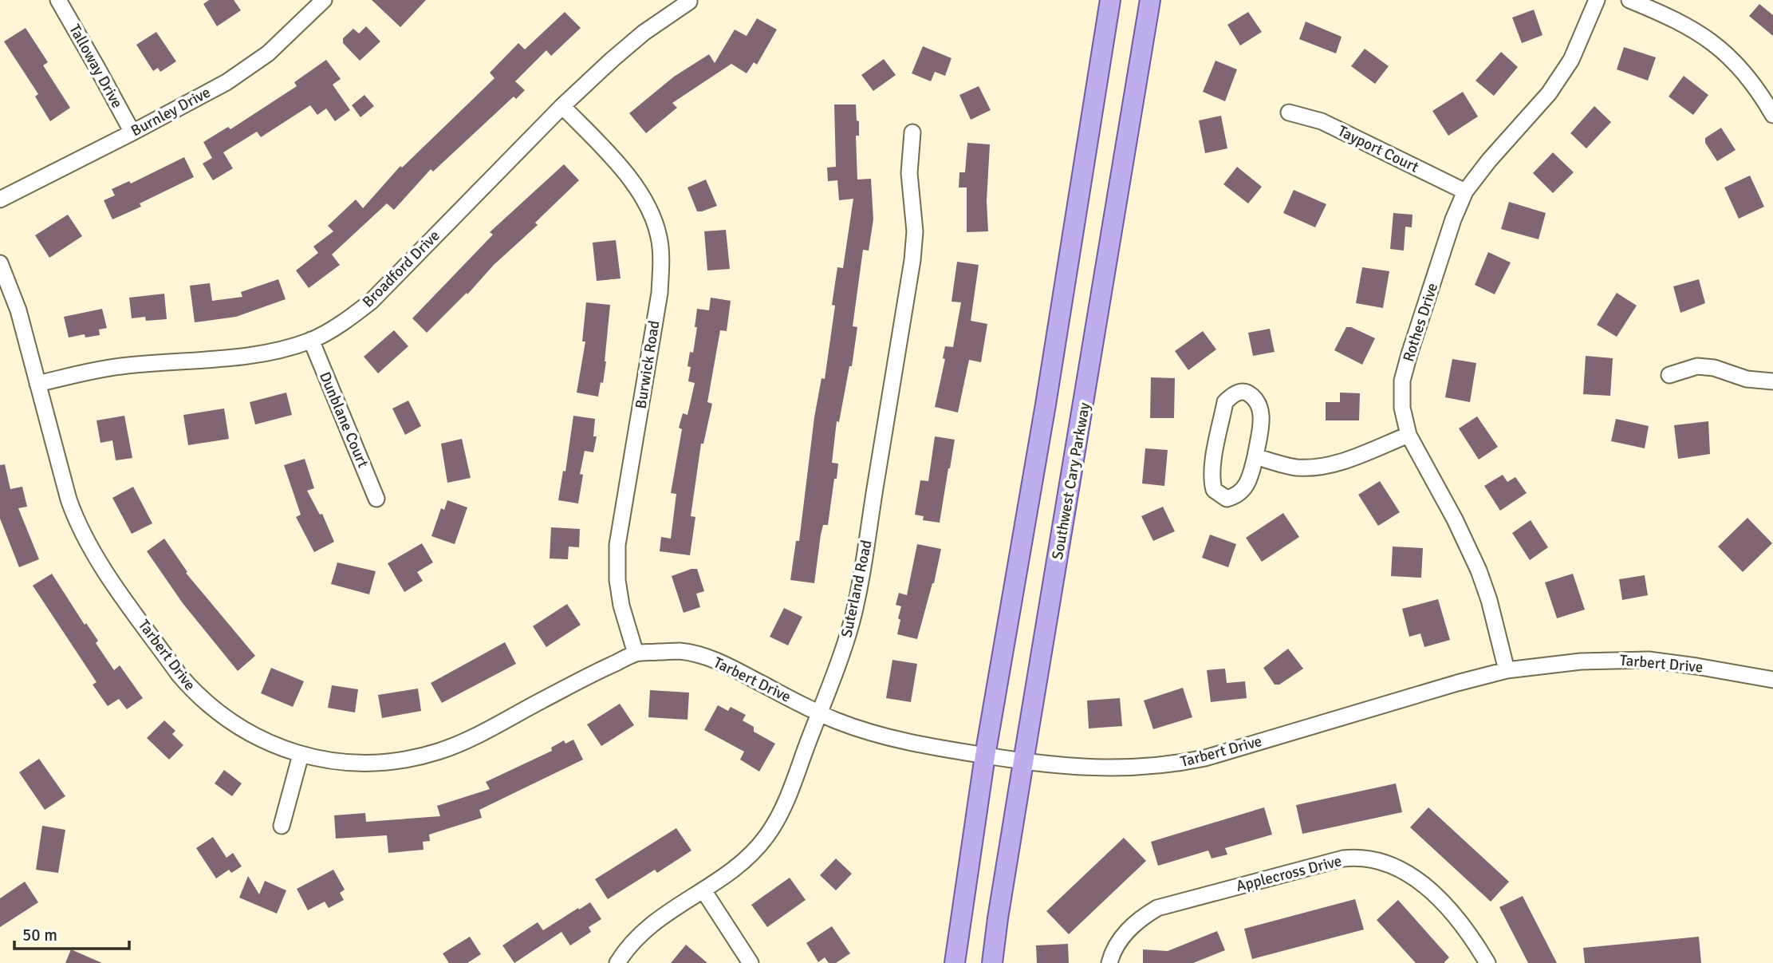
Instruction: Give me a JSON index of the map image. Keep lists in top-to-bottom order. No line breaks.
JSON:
{"streets":{"main road":["Southwest Cary Parkway"],"street":["Talloway Drive","Burnley Drive","Tayport Court","Broadford Drive","Rothes Drive","Burwick Road","Dunblane Court","Suterland Road","Tarbert Drive","Applecross Drive"]},"crossings":[["Talloway Drive","Burnley Drive"],["Tayport Court","Rothes Drive"],["Broadford Drive","Burwick Road"],["Broadford Drive","Dunblane Court"],["Broadford Drive","Tarbert Drive"],["Rothes Drive","Tarbert Drive"],["Burwick Road","Tarbert Drive"],["Southwest Cary Parkway","Tarbert Drive"],["Suterland Road","Tarbert Drive"]],"scale_bar":"50 m"}
